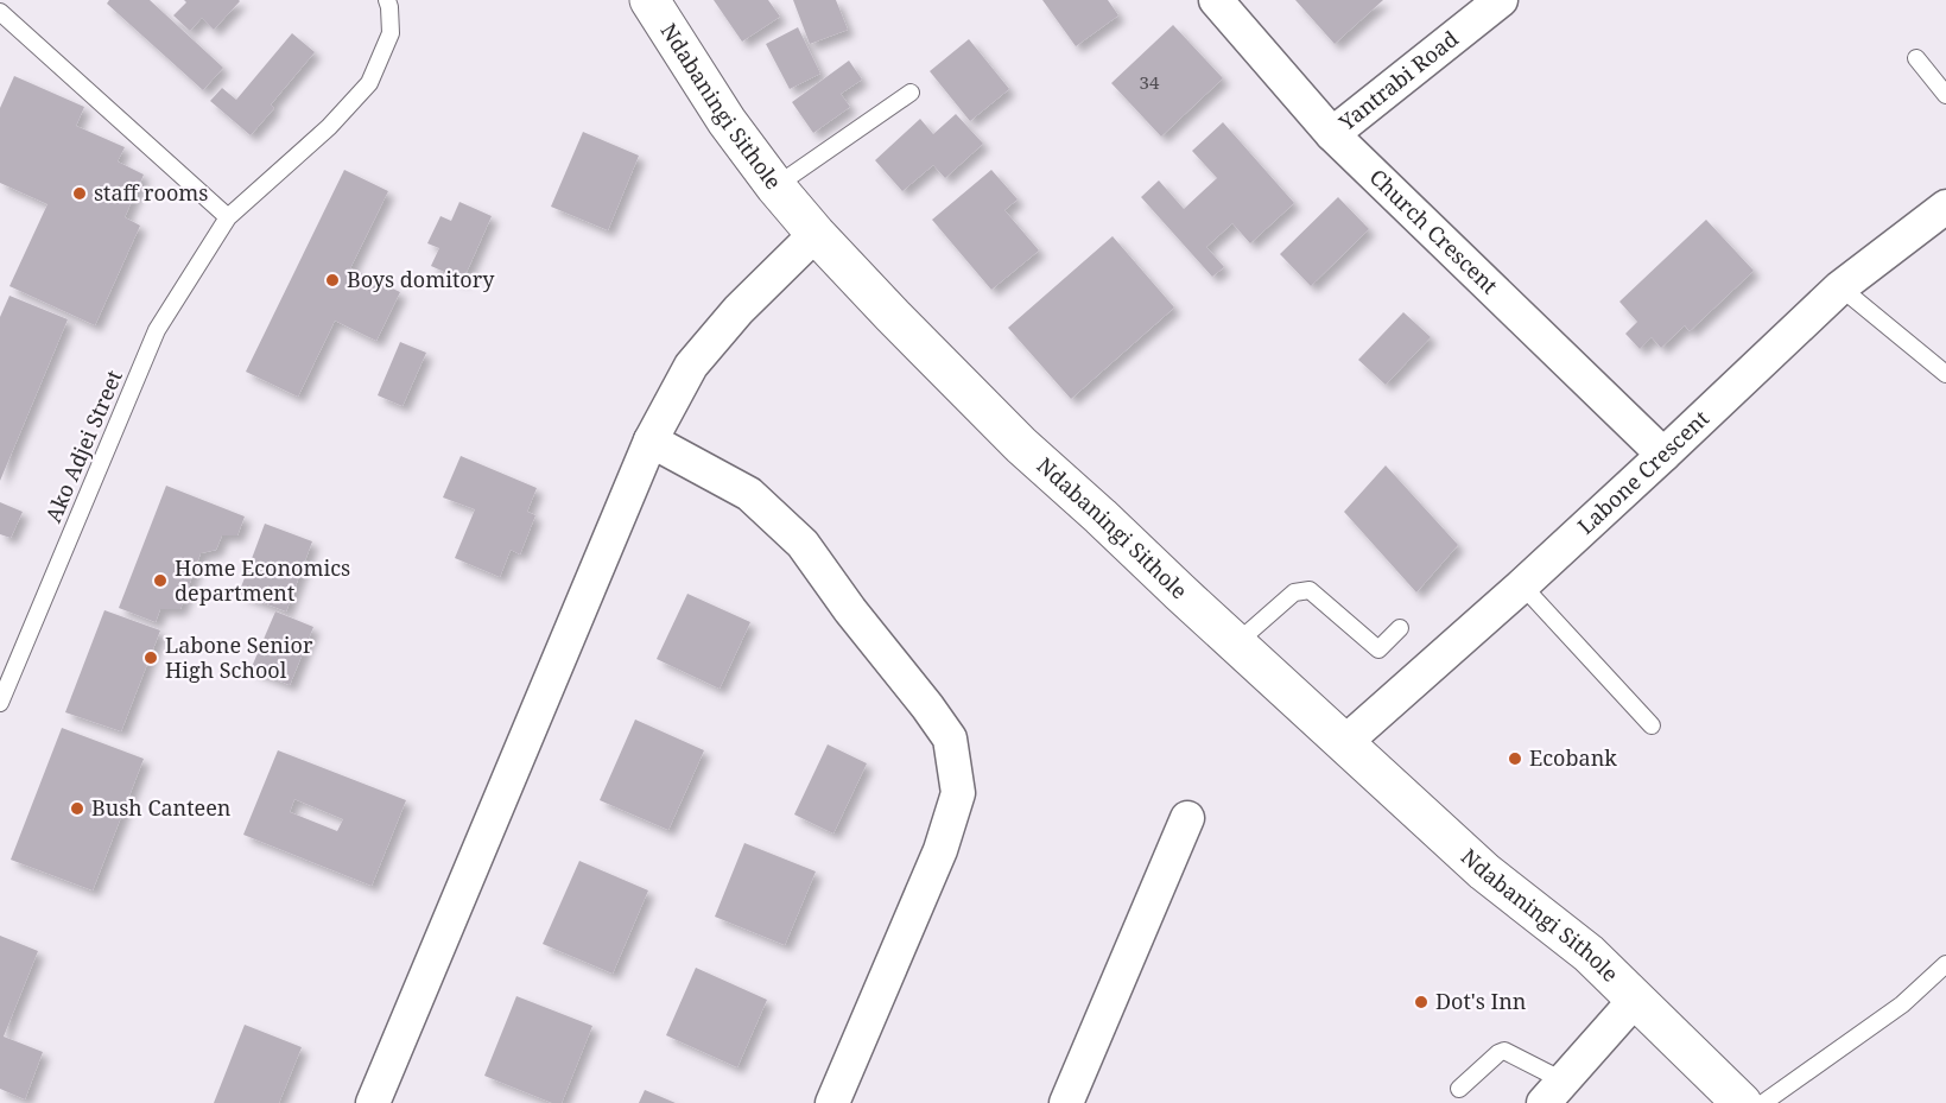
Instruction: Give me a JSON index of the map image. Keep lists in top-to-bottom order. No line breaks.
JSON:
{"streets":{"street":["Yantrabi Road","Ndabaningi Sithole","Church Crescent","Labone Crescent"],"lane":["Ako Adjei Street"]},"crossings":[["Yantrabi Road","Church Crescent"],["Ndabaningi Sithole","Labone Crescent"],["Church Crescent","Labone Crescent"]],"places":["staff rooms","Boys domitory","Home Economics department","Labone Senior High School","Ecobank","Bush Canteen","Dot's Inn"],"house_numbers":["34"]}
